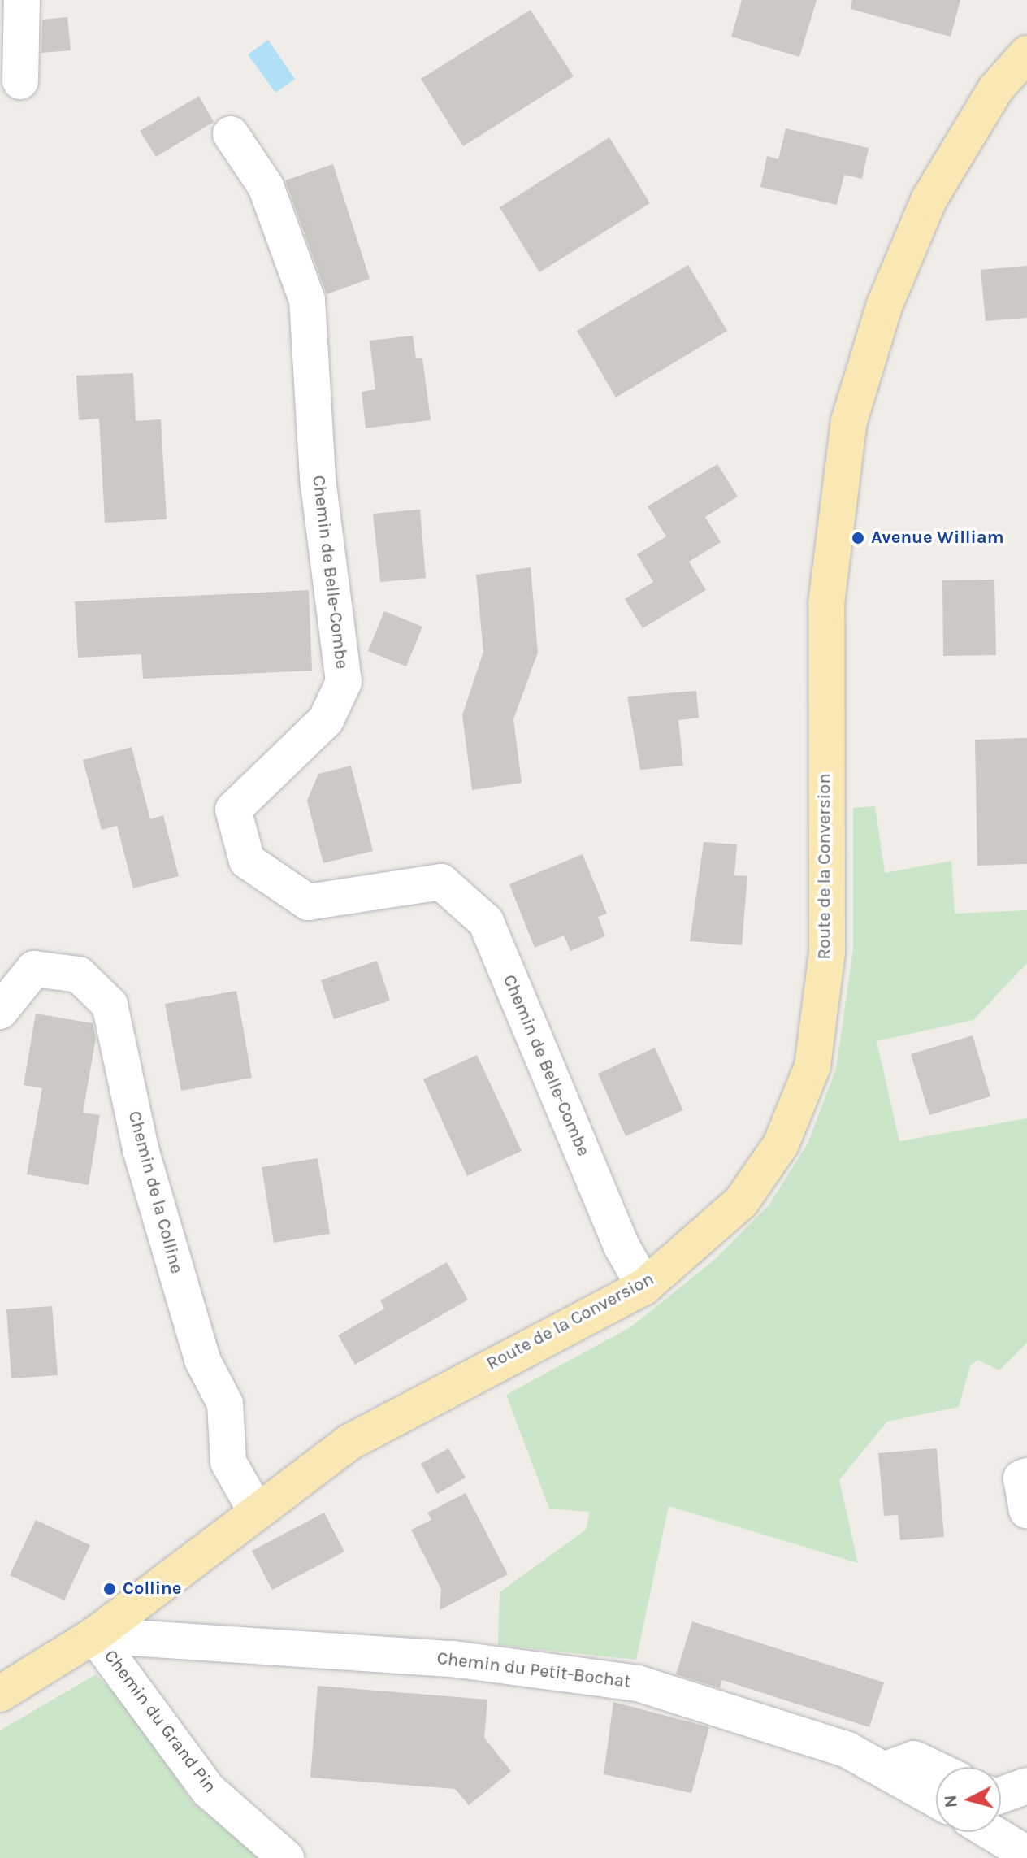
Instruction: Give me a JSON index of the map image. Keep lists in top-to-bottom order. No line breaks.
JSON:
{"streets":{"main road":["Route de la Conversion"],"street":["Chemin de Belle-Combe","Chemin de la Colline","Chemin du Petit-Bochat","Chemin du Grand Pin"]},"crossings":[["Chemin de Belle-Combe","Route de la Conversion"],["Route de la Conversion","Chemin de la Colline"],["Route de la Conversion","Chemin du Petit-Bochat"],["Route de la Conversion","Chemin du Grand Pin"],["Chemin du Petit-Bochat","Chemin du Grand Pin"]],"places":["Avenue William","Colline"],"north":"left"}
